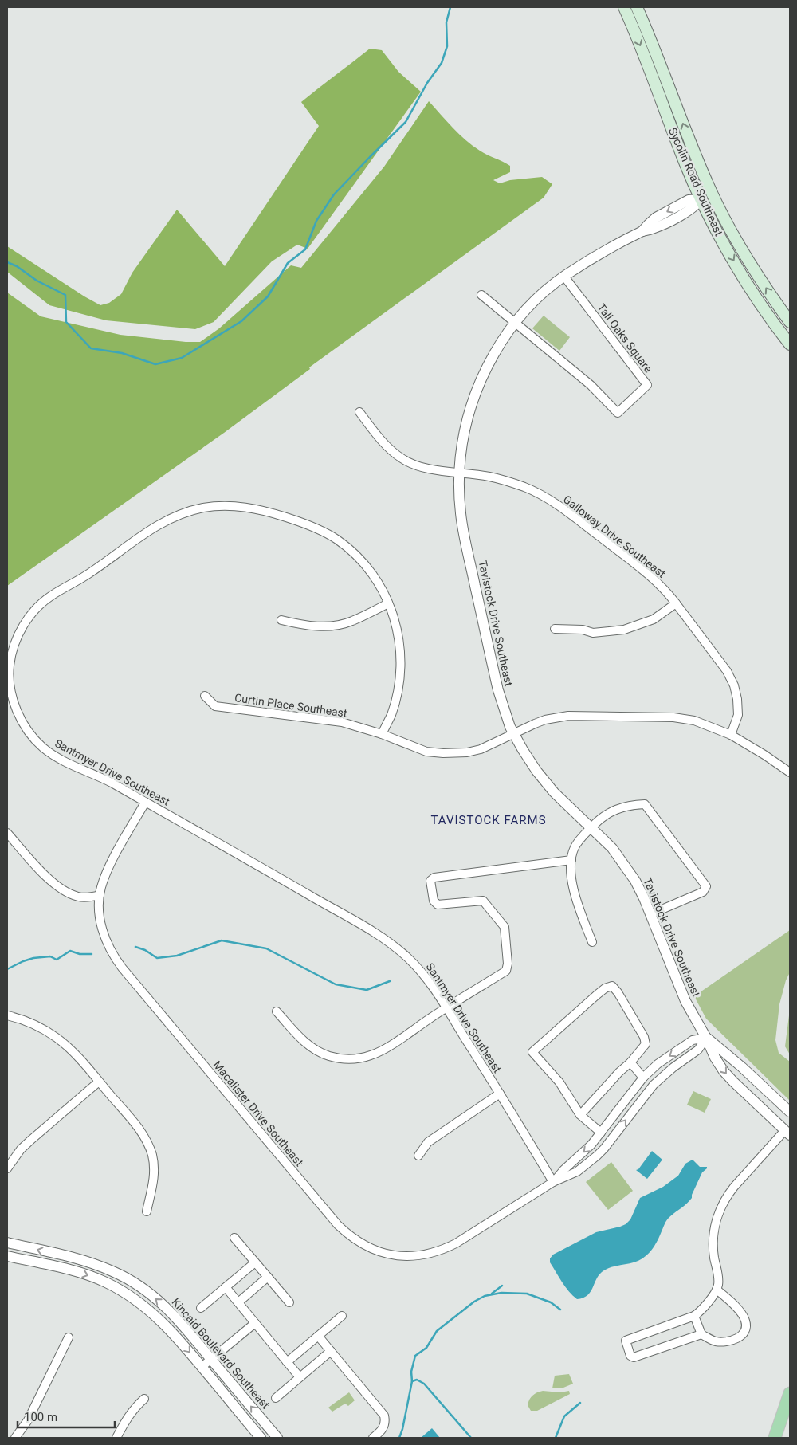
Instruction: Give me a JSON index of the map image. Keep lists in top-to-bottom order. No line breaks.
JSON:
{"streets":{"main road":["Sycolin Road Southeast"],"street":["Tall Oaks Square","Galloway Drive Southeast","Tavistock Drive Southeast","Curtin Place Southeast","Santmyer Drive Southeast","Macalister Drive Southeast","Kincaid Boulevard Southeast"]},"crossings":[["Sycolin Road Southeast","Tavistock Drive Southeast"],["Tall Oaks Square","Tavistock Drive Southeast"],["Galloway Drive Southeast","Tavistock Drive Southeast"],["Galloway Drive Southeast","Curtin Place Southeast"],["Tavistock Drive Southeast","Curtin Place Southeast"],["Tavistock Drive Southeast","Macalister Drive Southeast"],["Curtin Place Southeast","Santmyer Drive Southeast"],["Santmyer Drive Southeast","Macalister Drive Southeast"]],"districts":["TAVISTOCK FARMS"],"scale_bar":"100 m"}
